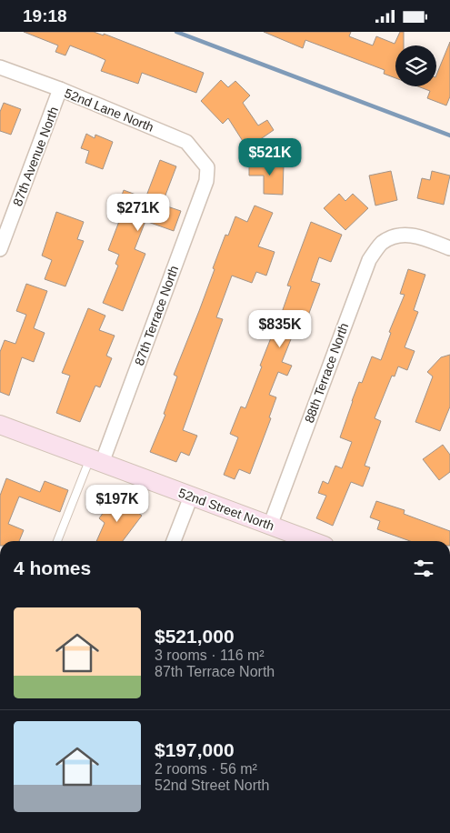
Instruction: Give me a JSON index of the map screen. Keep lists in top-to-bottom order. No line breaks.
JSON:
{"streets":{"street":["52nd Lane North","87th Avenue North","87th Terrace North","88th Terrace North","52nd Street North"]},"crossings":[["52nd Lane North","87th Avenue North"],["52nd Lane North","87th Terrace North"],["87th Terrace North","52nd Street North"],["88th Terrace North","52nd Street North"]],"page":{"status":"19:18","price":["$521K","$271K","$835K","$197K"],"heading":"4 homes","list":[{"name":"$521,000","note":"3 rooms · 116 m² · 87th Terrace North"},{"name":"$197,000","note":"2 rooms · 56 m² · 52nd Street North"}]}}
